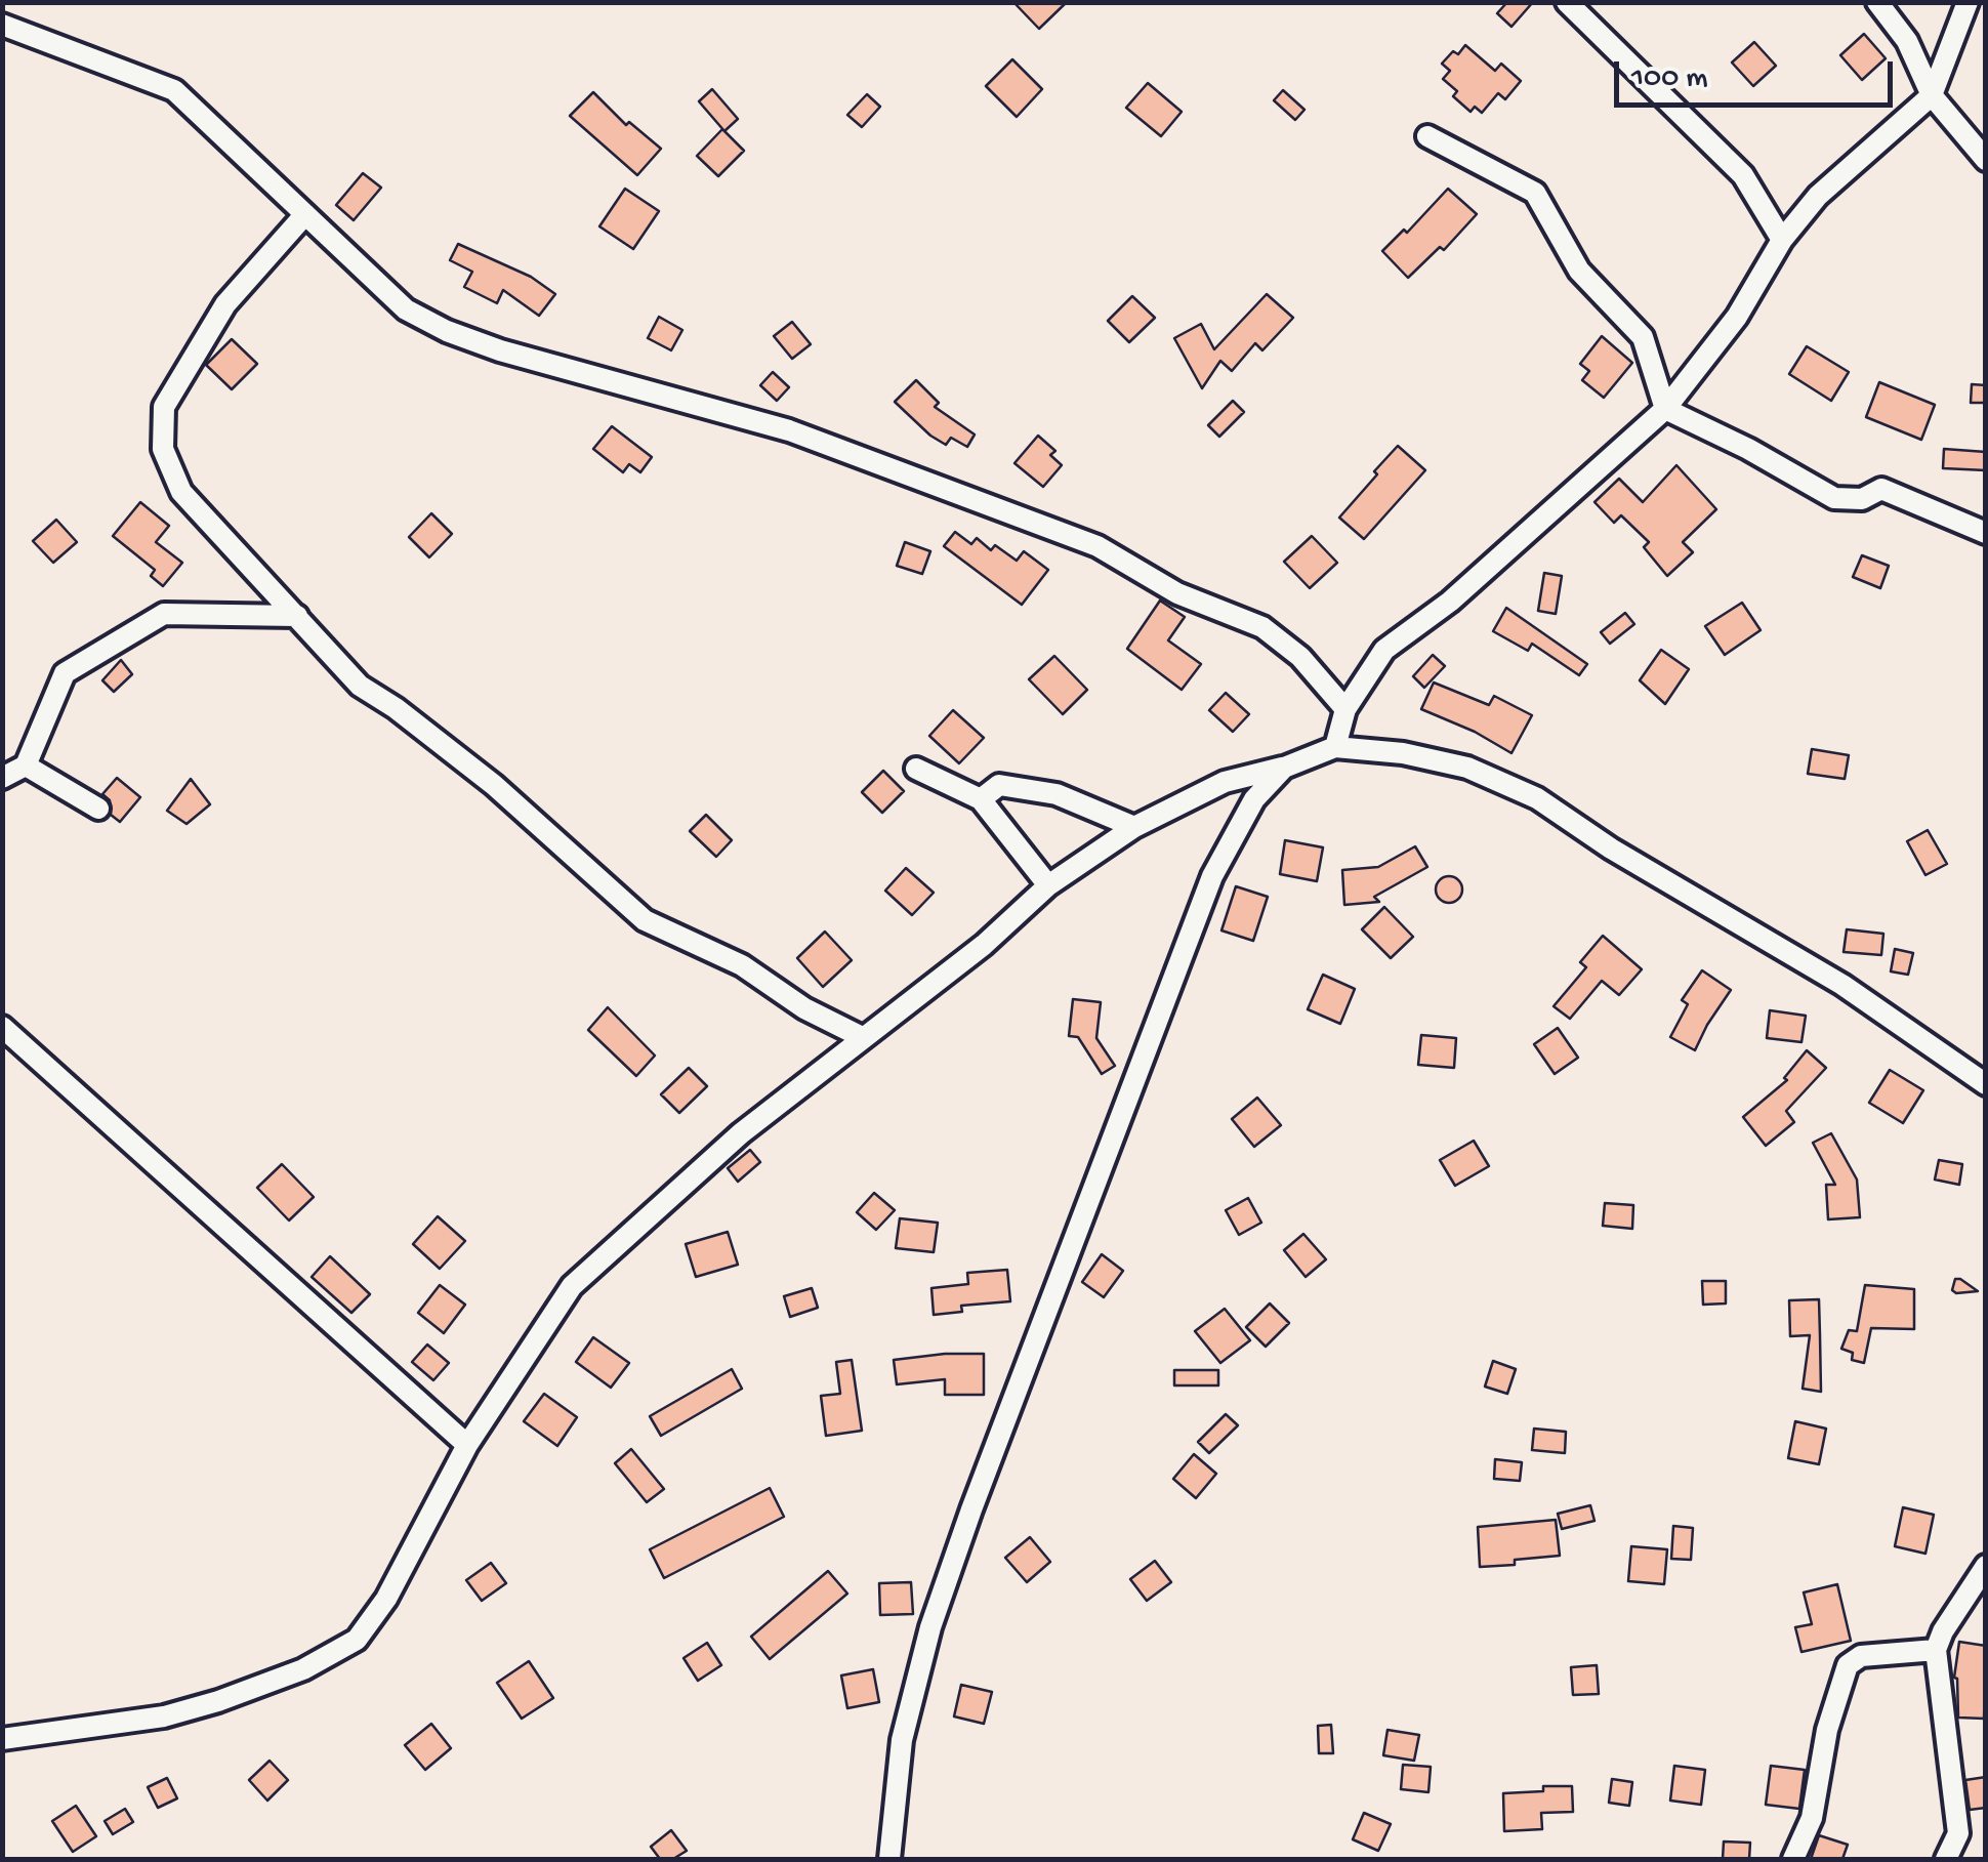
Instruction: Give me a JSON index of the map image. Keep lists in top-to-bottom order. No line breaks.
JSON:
{"scale_bar":"100 m"}
